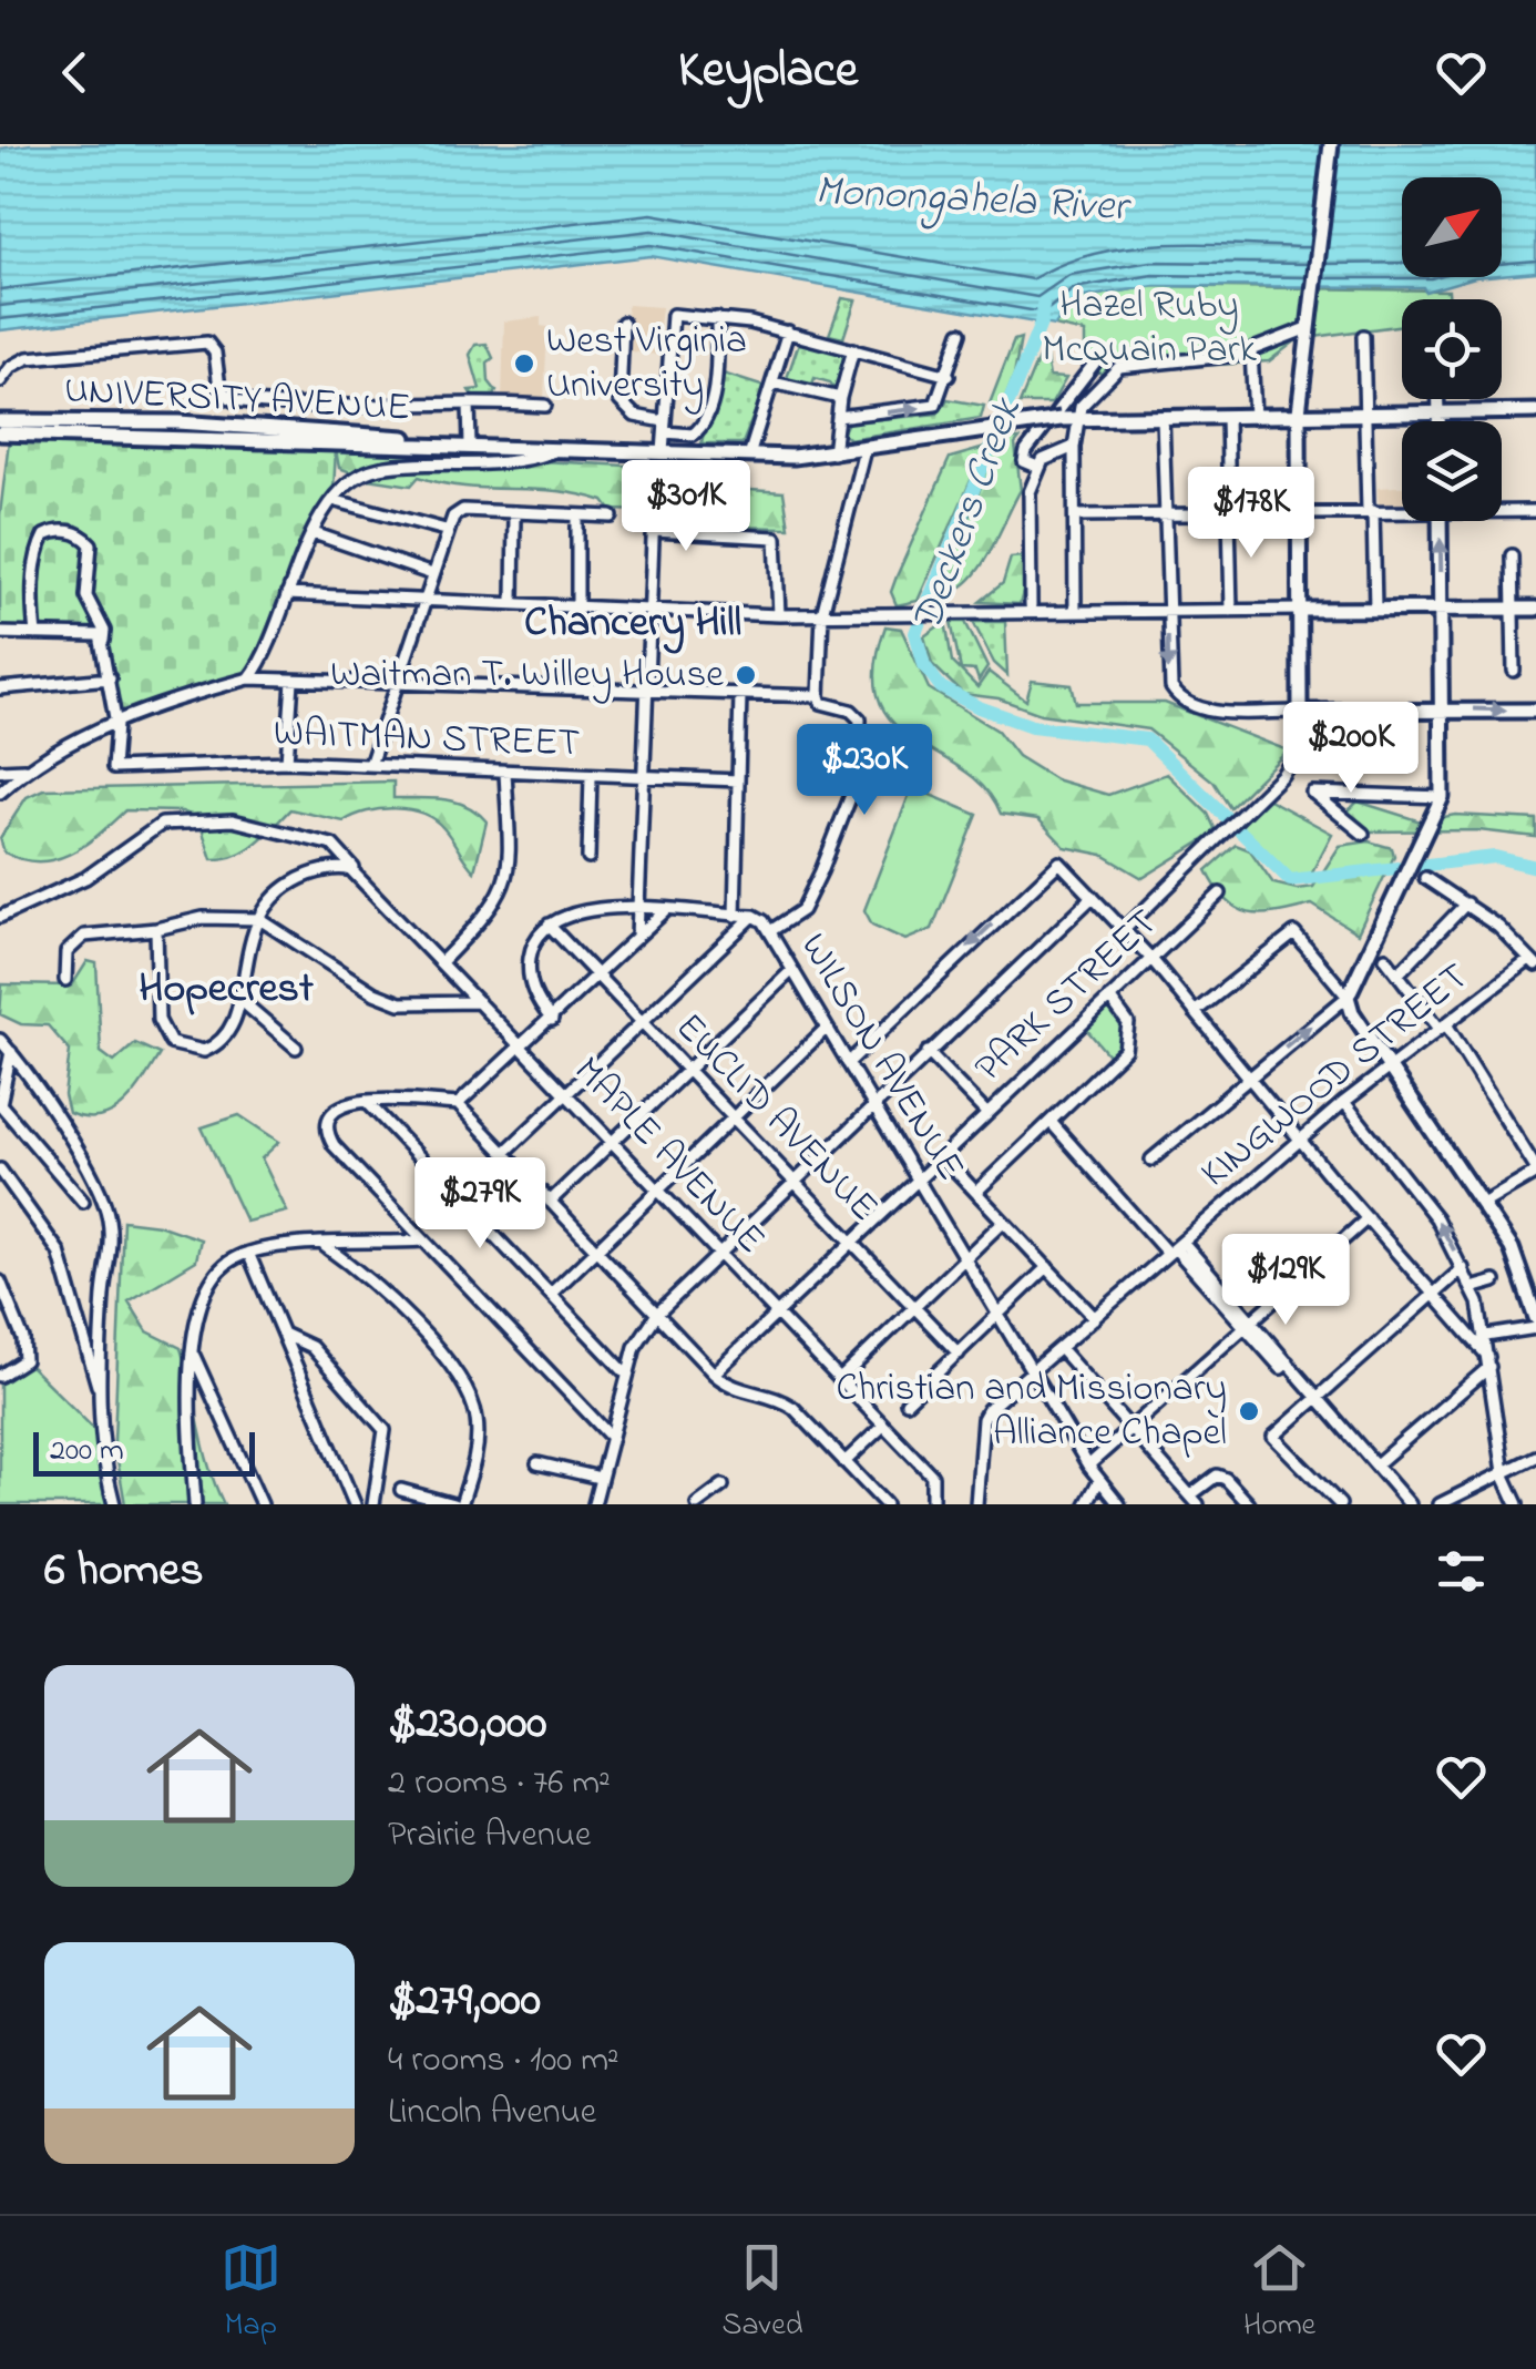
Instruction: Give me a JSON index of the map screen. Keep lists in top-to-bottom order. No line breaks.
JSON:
{"streets":{"main road":["UNIVERSITY AVENUE"],"street":["WAITMAN STREET","PARK STREET","WILSON AVENUE","KINGWOOD STREET","EUCLID AVENUE","MAPLE AVENUE"]},"crossings":[["PARK STREET","WILSON AVENUE"],["PARK STREET","EUCLID AVENUE"],["PARK STREET","MAPLE AVENUE"],["WILSON AVENUE","KINGWOOD STREET"],["WILSON AVENUE","EUCLID AVENUE"]],"districts":["Chancery Hill","Hopecrest"],"water":["Monongahela River","Deckers Creek"],"parks":["Hazel Ruby McQuain Park"],"places":["West Virginia University","Waitman T. Willey House","Christian and Missionary Alliance Chapel"],"scale_bar":"200 m","north":"top right","page":{"header":"Keyplace","price":["$301K","$178K","$200K","$230K","$279K","$129K"],"scale":"200 m","heading":"6 homes","list":[{"name":"$230,000","note":"2 rooms · 76 m² · Prairie Avenue"},{"name":"$279,000","note":"4 rooms · 100 m² · Lincoln Avenue"}],"tabs":["Map","Saved","Home"]}}
